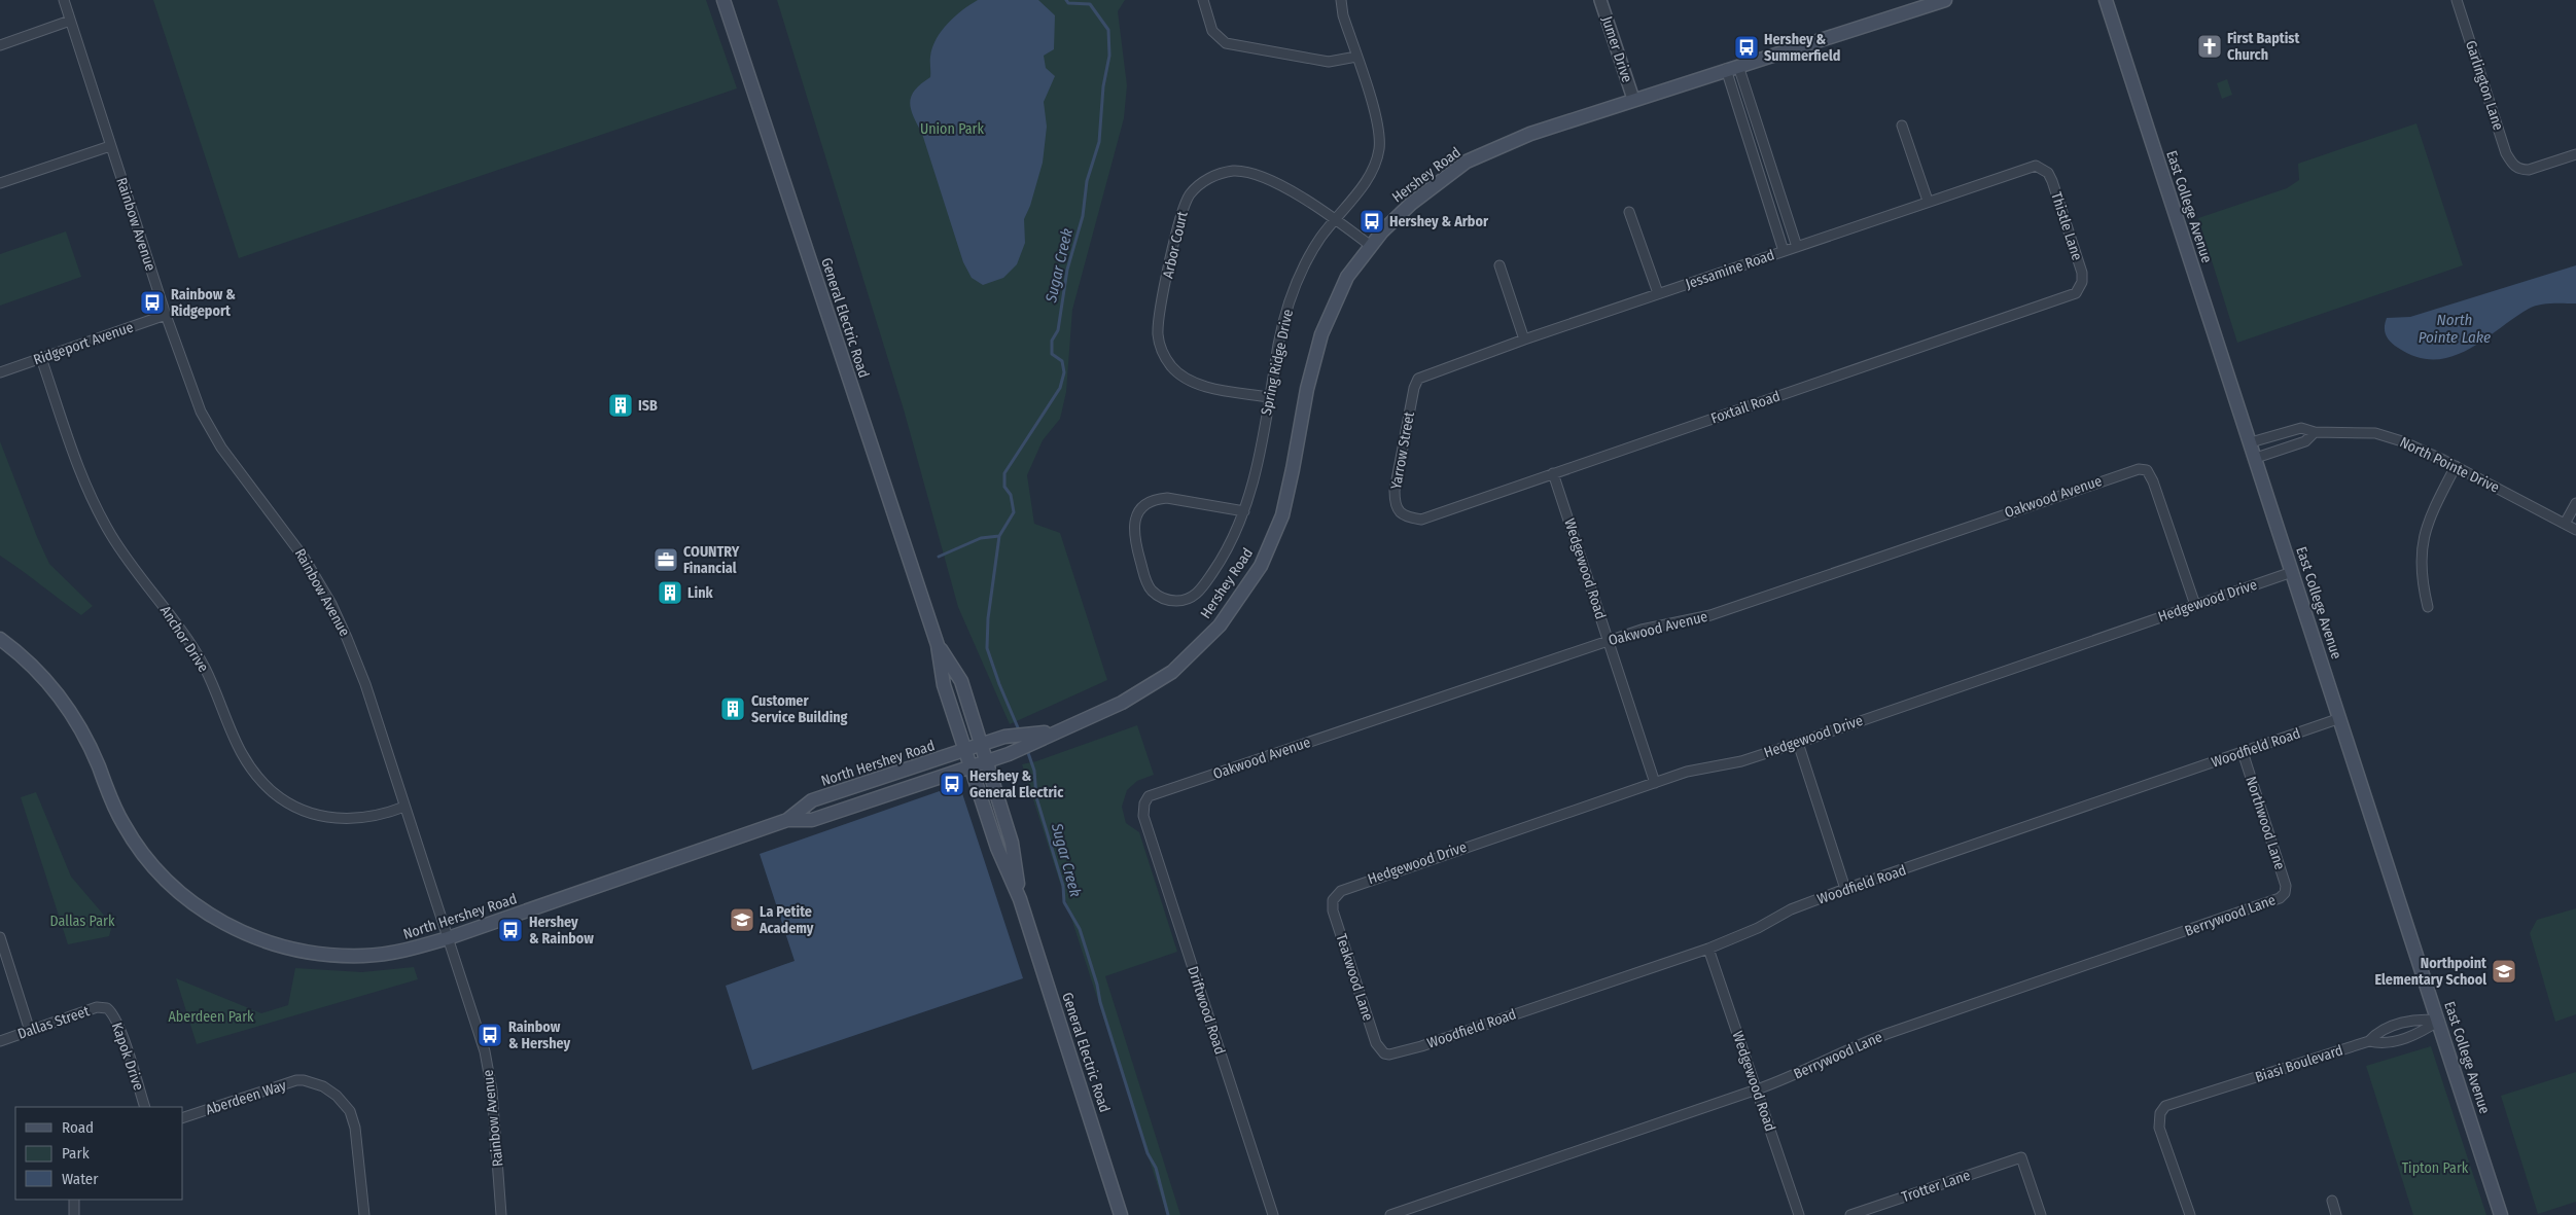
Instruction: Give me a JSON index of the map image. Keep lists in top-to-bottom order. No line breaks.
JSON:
{"streets":{"main road":["Hershey Road","East College Avenue","General Electric Road","North Hershey Road"],"street":["Jumer Drive","Garlington Lane","Rainbow Avenue","Thistle Lane","Arbor Court","Jessamine Road","Ridgeport Avenue","Spring Ridge Drive","Foxtail Road","Yarrow Street","North Pointe Drive","Oakwood Avenue","Wedgewood Road","Hedgewood Drive","Anchor Drive","Woodfield Road","Northwood Lane","Berrywood Lane","Teakwood Lane","Driftwood Road","Dallas Street","Kapok Drive","Biasi Boulevard","Aberdeen Way","Trotter Lane"]},"crossings":[["Jumer Drive","Hershey Road"],["Hershey Road","Arbor Court"],["Hershey Road","General Electric Road"],["Hershey Road","North Hershey Road"],["East College Avenue","North Pointe Drive"],["East College Avenue","Hedgewood Drive"],["East College Avenue","Woodfield Road"],["East College Avenue","Biasi Boulevard"],["Rainbow Avenue","Ridgeport Avenue"],["Rainbow Avenue","Anchor Drive"],["Rainbow Avenue","North Hershey Road"],["Thistle Lane","Jessamine Road"],["Thistle Lane","Foxtail Road"],["Arbor Court","Spring Ridge Drive"],["Jessamine Road","Yarrow Street"],["General Electric Road","North Hershey Road"],["Ridgeport Avenue","Anchor Drive"],["Foxtail Road","Yarrow Street"],["Foxtail Road","Wedgewood Road"],["Oakwood Avenue","Wedgewood Road"],["Oakwood Avenue","Hedgewood Drive"],["Oakwood Avenue","Driftwood Road"],["Wedgewood Road","Hedgewood Drive"],["Wedgewood Road","Woodfield Road"],["Wedgewood Road","Berrywood Lane"],["Hedgewood Drive","Teakwood Lane"],["Woodfield Road","Northwood Lane"],["Woodfield Road","Teakwood Lane"],["Northwood Lane","Berrywood Lane"],["Dallas Street","Kapok Drive"]],"water":["Sugar Creek","North Pointe Lake"],"parks":["Union Park","Dallas Park","Aberdeen Park","Tipton Park"],"places":{"church":["First Baptist Church"],"bus stop":["Hershey & Summerfield","Hershey & Arbor","Rainbow & Ridgeport","Hershey & General Electric","Hershey & Rainbow","Rainbow & Hershey"],"building":["ISB","Link","Customer Service Building"],"office":["COUNTRY Financial"],"school or university":["La Petite Academy","Northpoint Elementary School"]},"legend":["Road","Park","Water"]}
